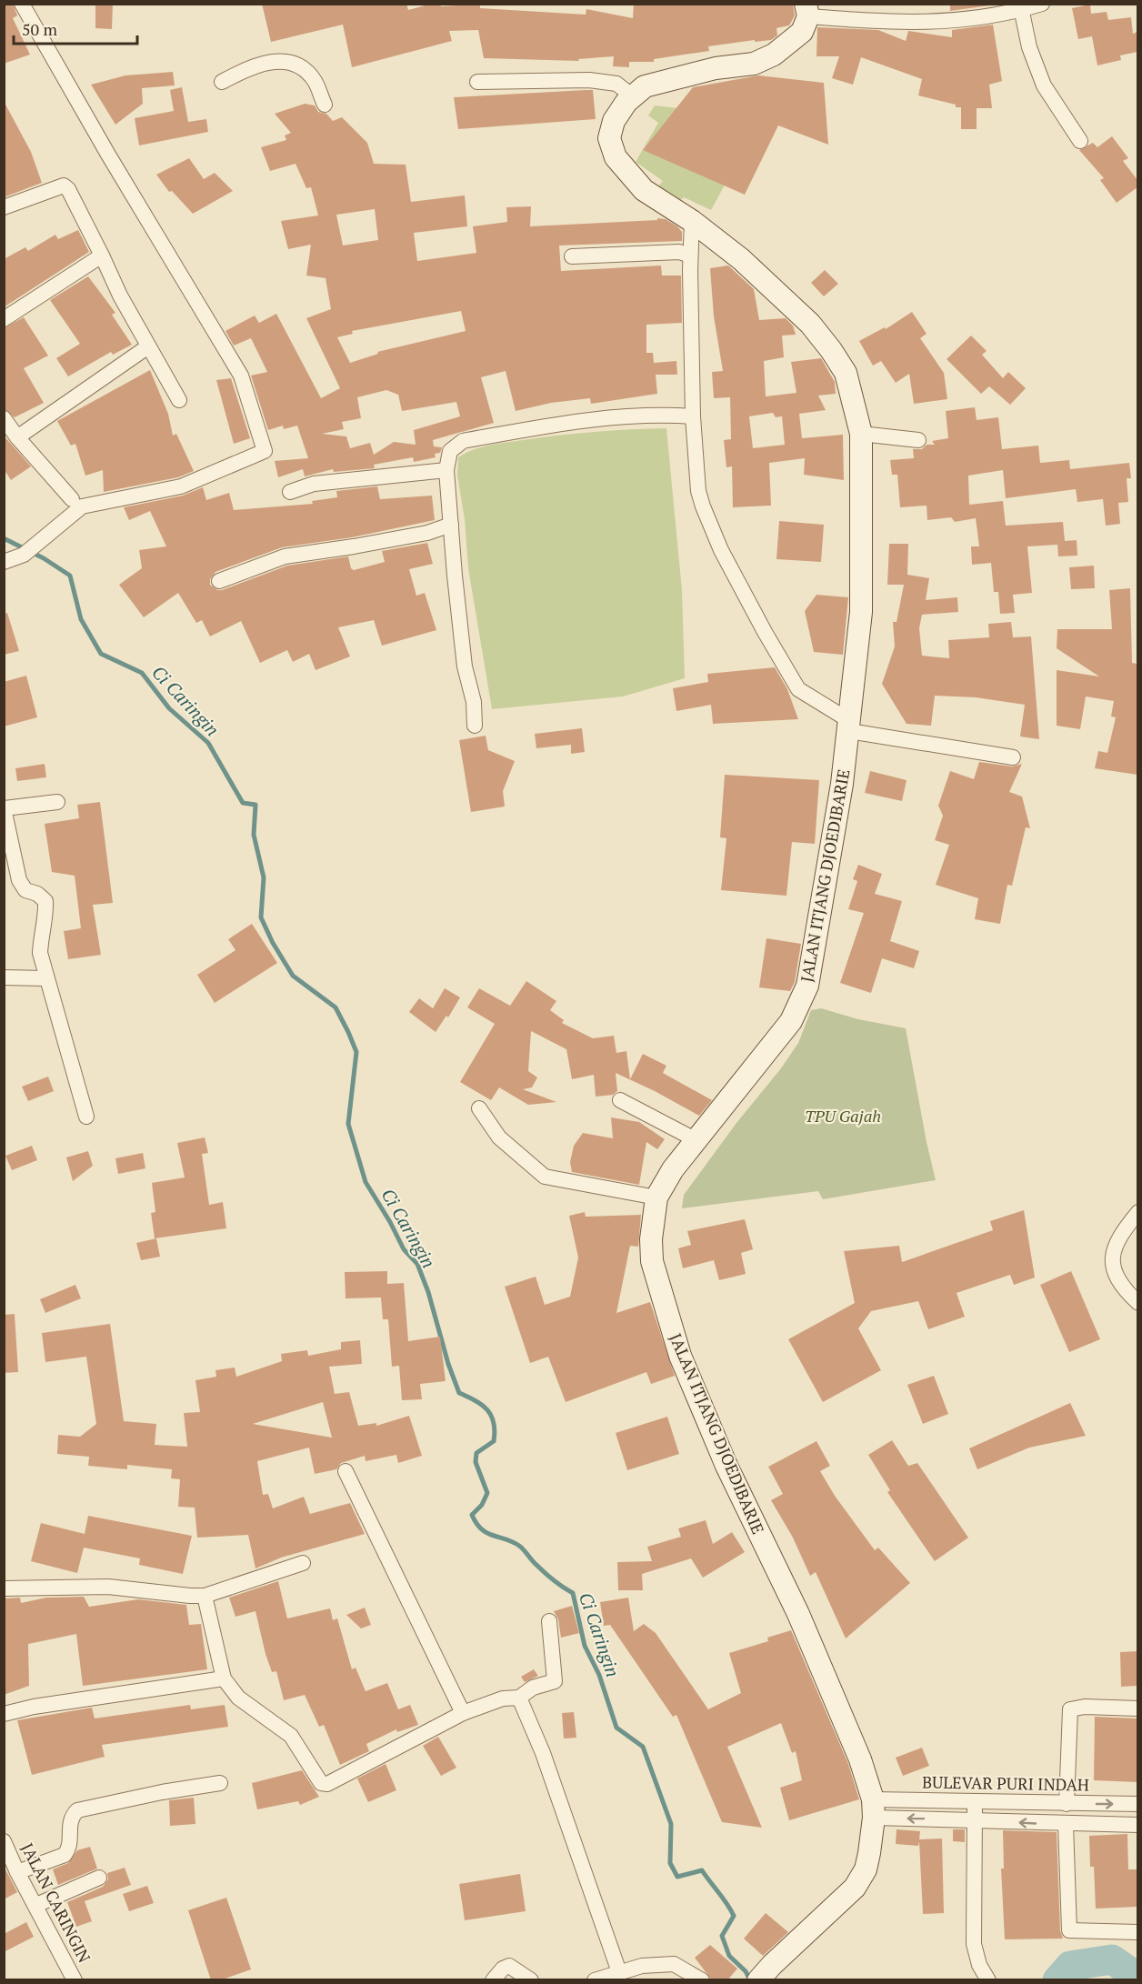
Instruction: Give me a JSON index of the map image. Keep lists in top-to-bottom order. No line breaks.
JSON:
{"streets":{"main road":["JALAN ITJANG DJOEDIBARIE"],"street":["BULEVAR PURI INDAH","JALAN CARINGIN"]},"crossings":[["JALAN ITJANG DJOEDIBARIE","BULEVAR PURI INDAH"]],"water":["Ci Caringin"],"parks":["TPU Gajah"],"scale_bar":"50 m"}
